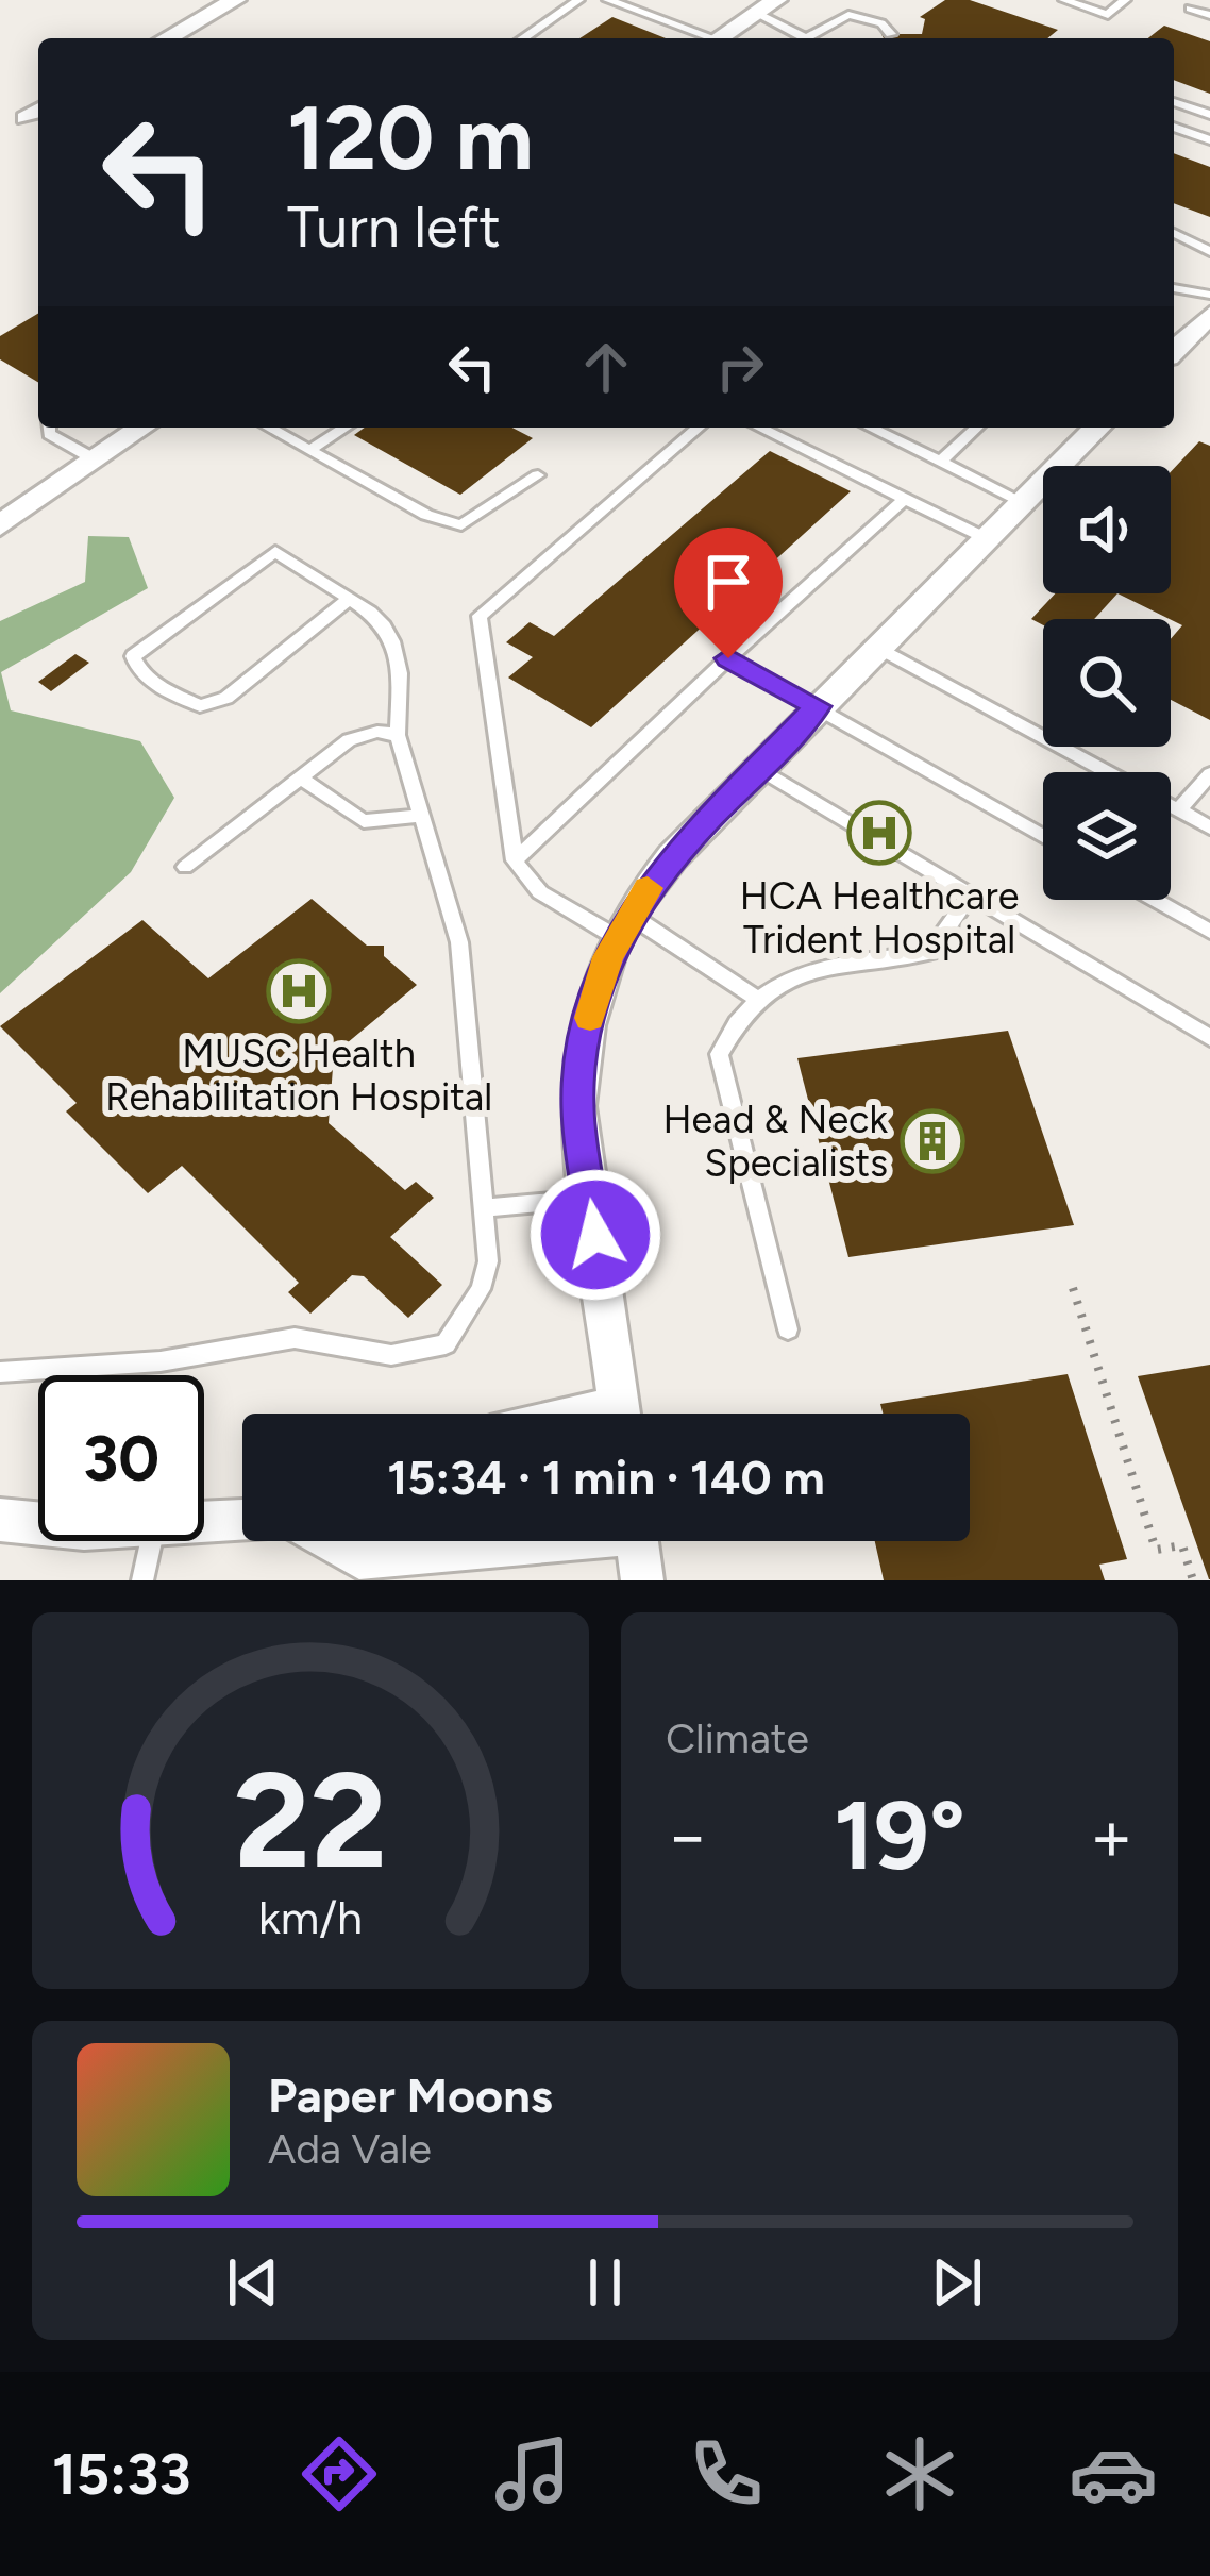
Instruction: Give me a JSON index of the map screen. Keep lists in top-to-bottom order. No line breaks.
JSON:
{"places":{"hospital":["HCA Healthcare Trident Hospital","MUSC Health Rehabilitation Hospital"],"building":["Head & Neck Specialists"]},"page":{"turn":["120 m","Turn left"],"limit":"30","trip":"15:34 · 1 min · 140 m","tile":"Climate","heat":["−","19°","+"],"song":["Paper Moons","Ada Vale"],"tabs":"15:33","gauge":["22","km/h"]}}
